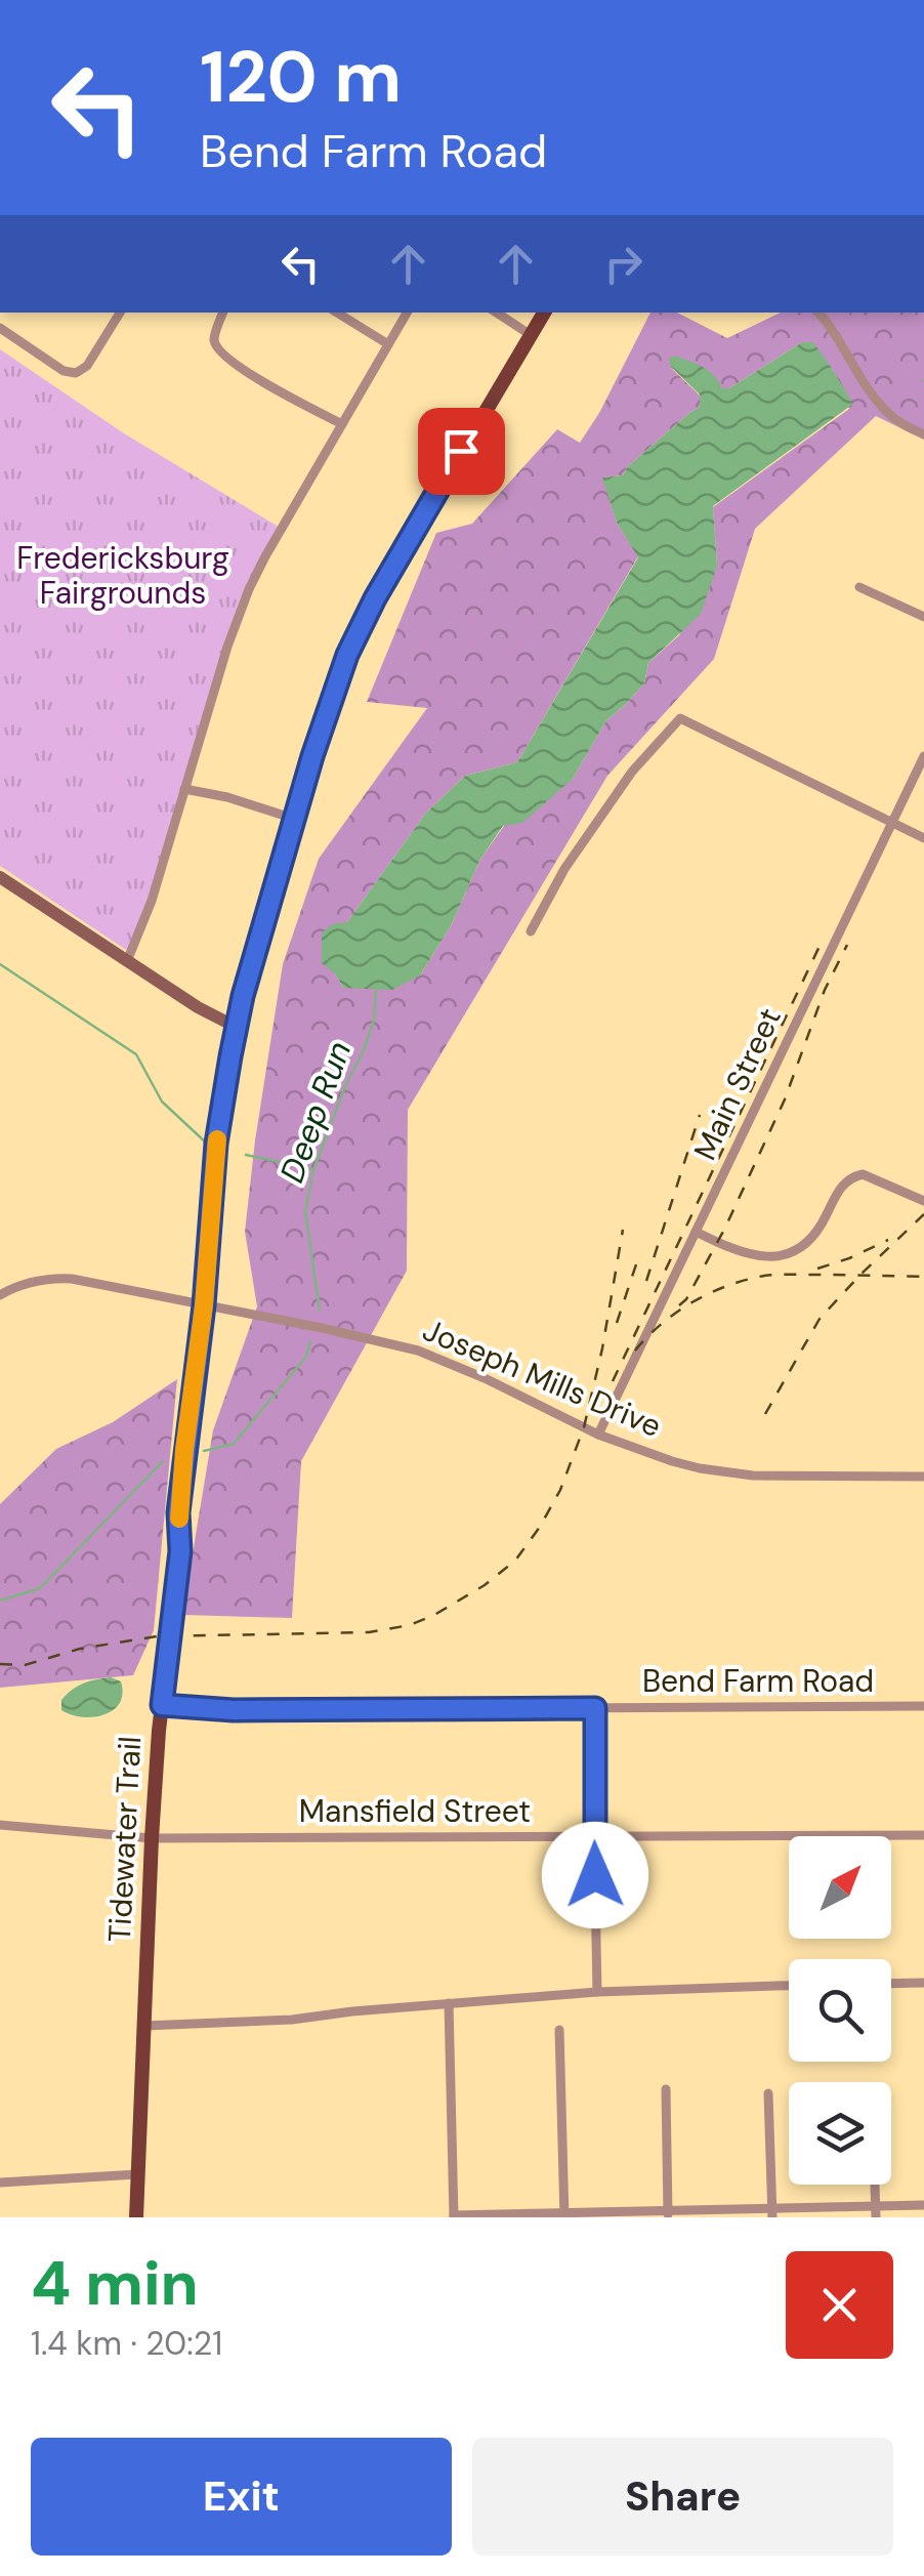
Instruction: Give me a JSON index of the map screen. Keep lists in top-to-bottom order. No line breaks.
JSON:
{"streets":{"main road":["Tidewater Trail"],"street":["Main Street","Joseph Mills Drive","Bend Farm Road","Mansfield Street"]},"crossings":[["Main Street","Joseph Mills Drive"],["Joseph Mills Drive","Tidewater Trail"],["Bend Farm Road","Tidewater Trail"],["Mansfield Street","Tidewater Trail"]],"water":["Deep Run"],"parks":["Fredericksburg Fairgrounds"],"north":"top right","page":{"turn":["120 m","Bend Farm Road"],"heading":["4 min","1.4 km · 20:21"],"buttons":["Exit","Share"]}}
